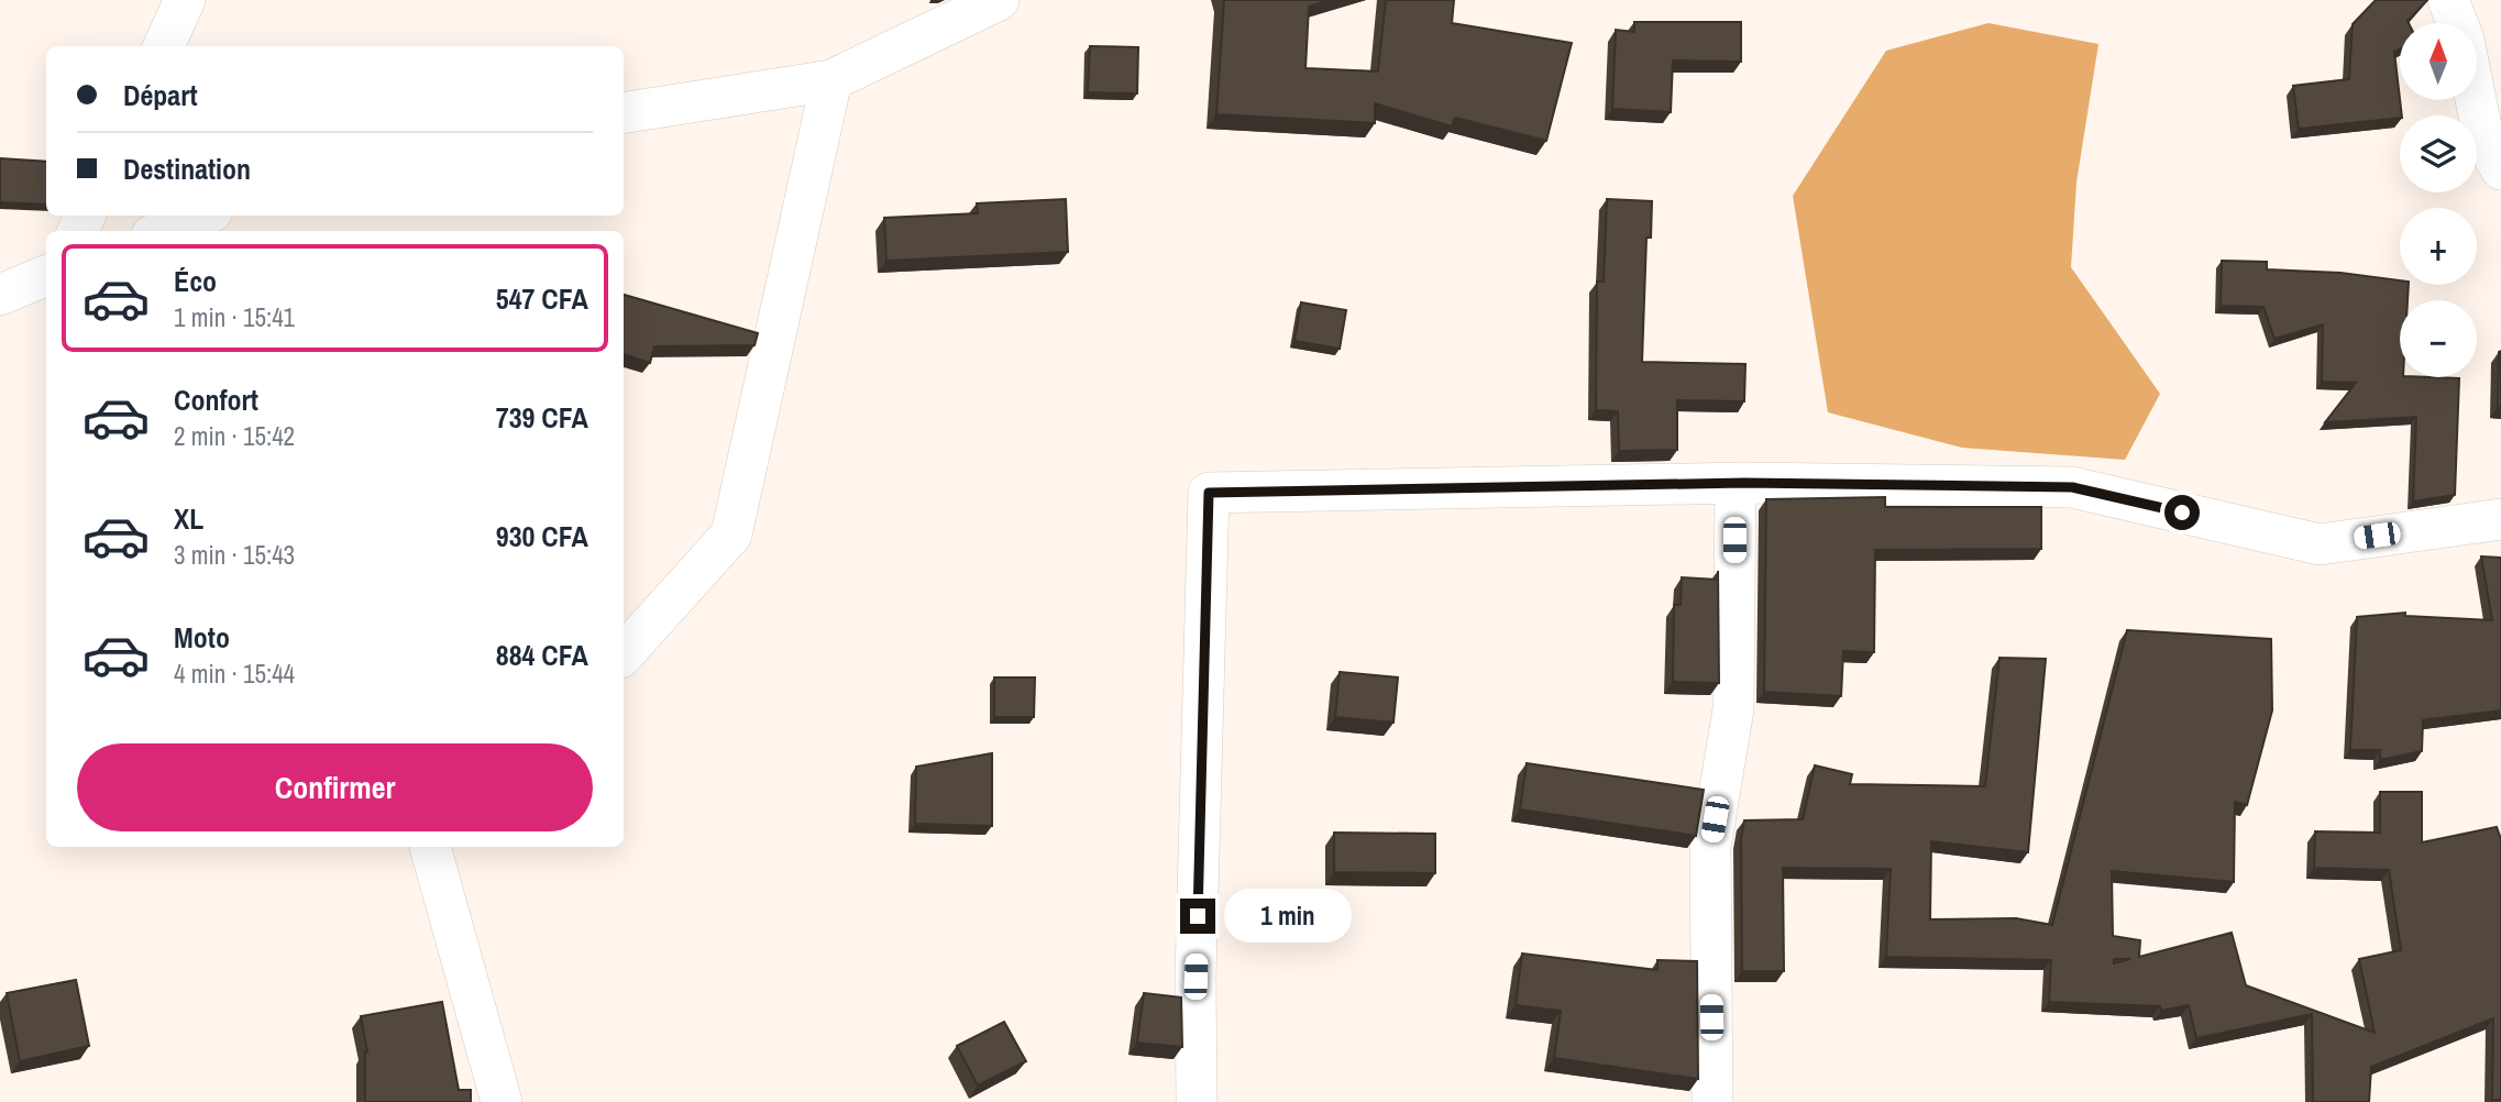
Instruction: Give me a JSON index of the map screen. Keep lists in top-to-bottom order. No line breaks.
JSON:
{"north":"top","page":{"map_buttons":["+","−"],"banner":["Départ","Destination"],"list":[{"name":"Éco","note":"1 min · 15:41","value":"547 CFA"},{"name":"Confort","note":"2 min · 15:42","value":"739 CFA"},{"name":"XL","note":"3 min · 15:43","value":"930 CFA"},{"name":"Moto","note":"4 min · 15:44","value":"884 CFA"}],"buttons":"Confirmer","bubble":"1 min"}}
